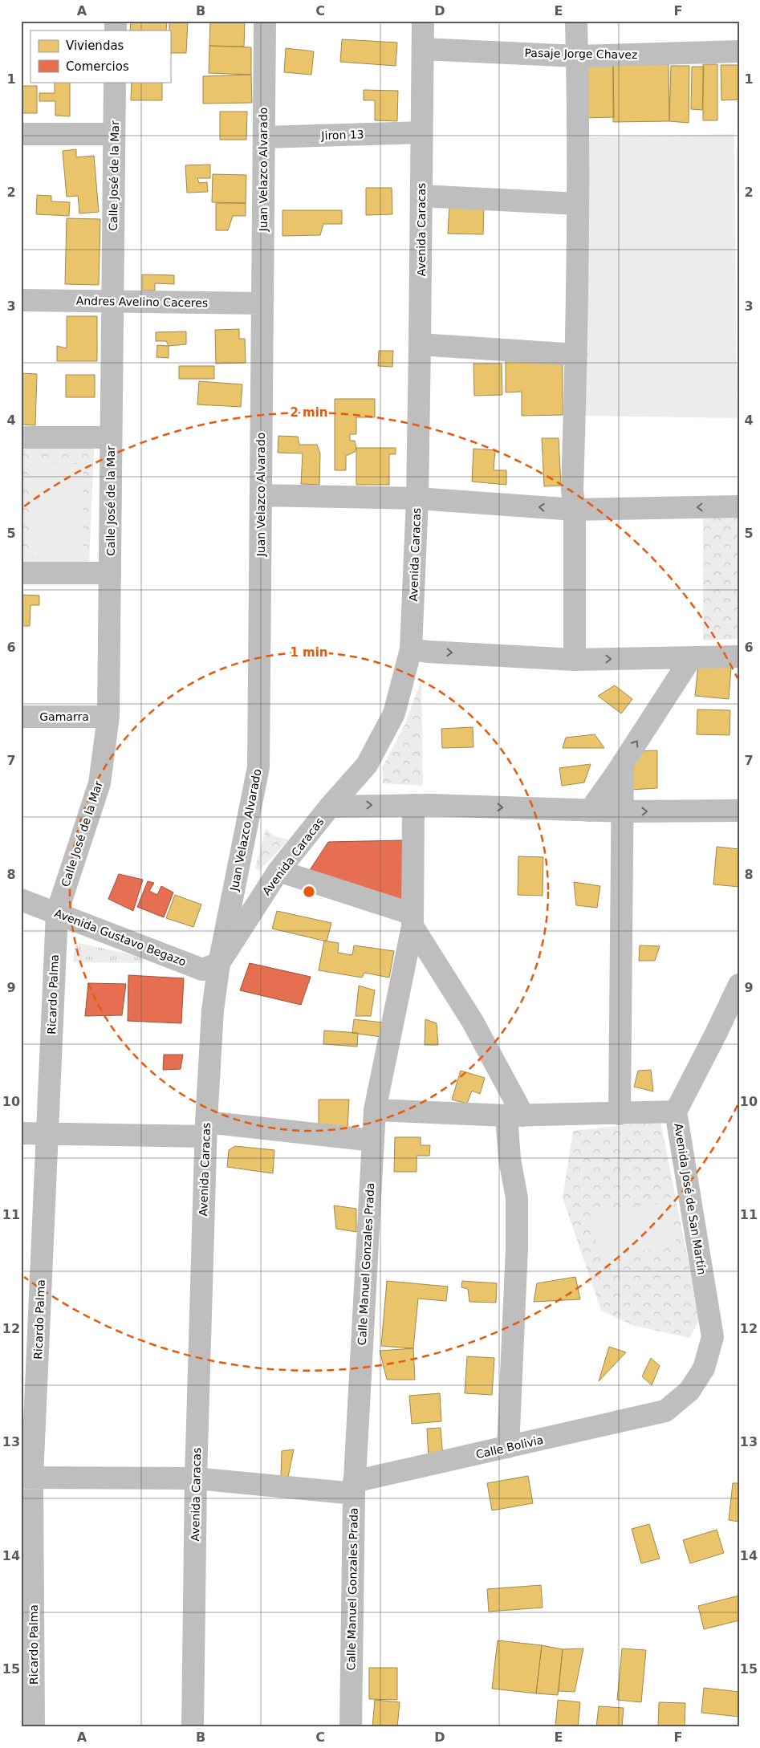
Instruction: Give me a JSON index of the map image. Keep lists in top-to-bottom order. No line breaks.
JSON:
{"streets":{"street":["Pasaje Jorge Chavez","Jiron 13","Juan Velazco Alvarado","Calle José de la Mar","Avenida Caracas","Andres Avelino Caceres","Gamarra","Avenida Gustavo Begazo","Ricardo Palma","Avenida José de San Martín","Calle Manuel Gonzales Prada","Calle Bolivia"]},"crossings":[["Pasaje Jorge Chavez","Avenida Caracas"],["Jiron 13","Juan Velazco Alvarado"],["Jiron 13","Avenida Caracas"],["Juan Velazco Alvarado","Avenida Caracas"],["Juan Velazco Alvarado","Andres Avelino Caceres"],["Juan Velazco Alvarado","Avenida Gustavo Begazo"],["Calle José de la Mar","Andres Avelino Caceres"],["Calle José de la Mar","Gamarra"],["Calle José de la Mar","Avenida Gustavo Begazo"],["Calle José de la Mar","Ricardo Palma"],["Avenida Caracas","Avenida Gustavo Begazo"],["Avenida Caracas","Calle Bolivia"],["Avenida Gustavo Begazo","Ricardo Palma"],["Ricardo Palma","Calle Bolivia"],["Avenida José de San Martín","Calle Bolivia"],["Calle Manuel Gonzales Prada","Calle Bolivia"]],"legend":["Viviendas","Comercios"],"grid":{"columns":["A","B","C","D","E","F"],"rows":["1","2","3","4","5","6","7","8","9","10","11","12","13","14","15"]},"rings":["2 min","1 min"]}
